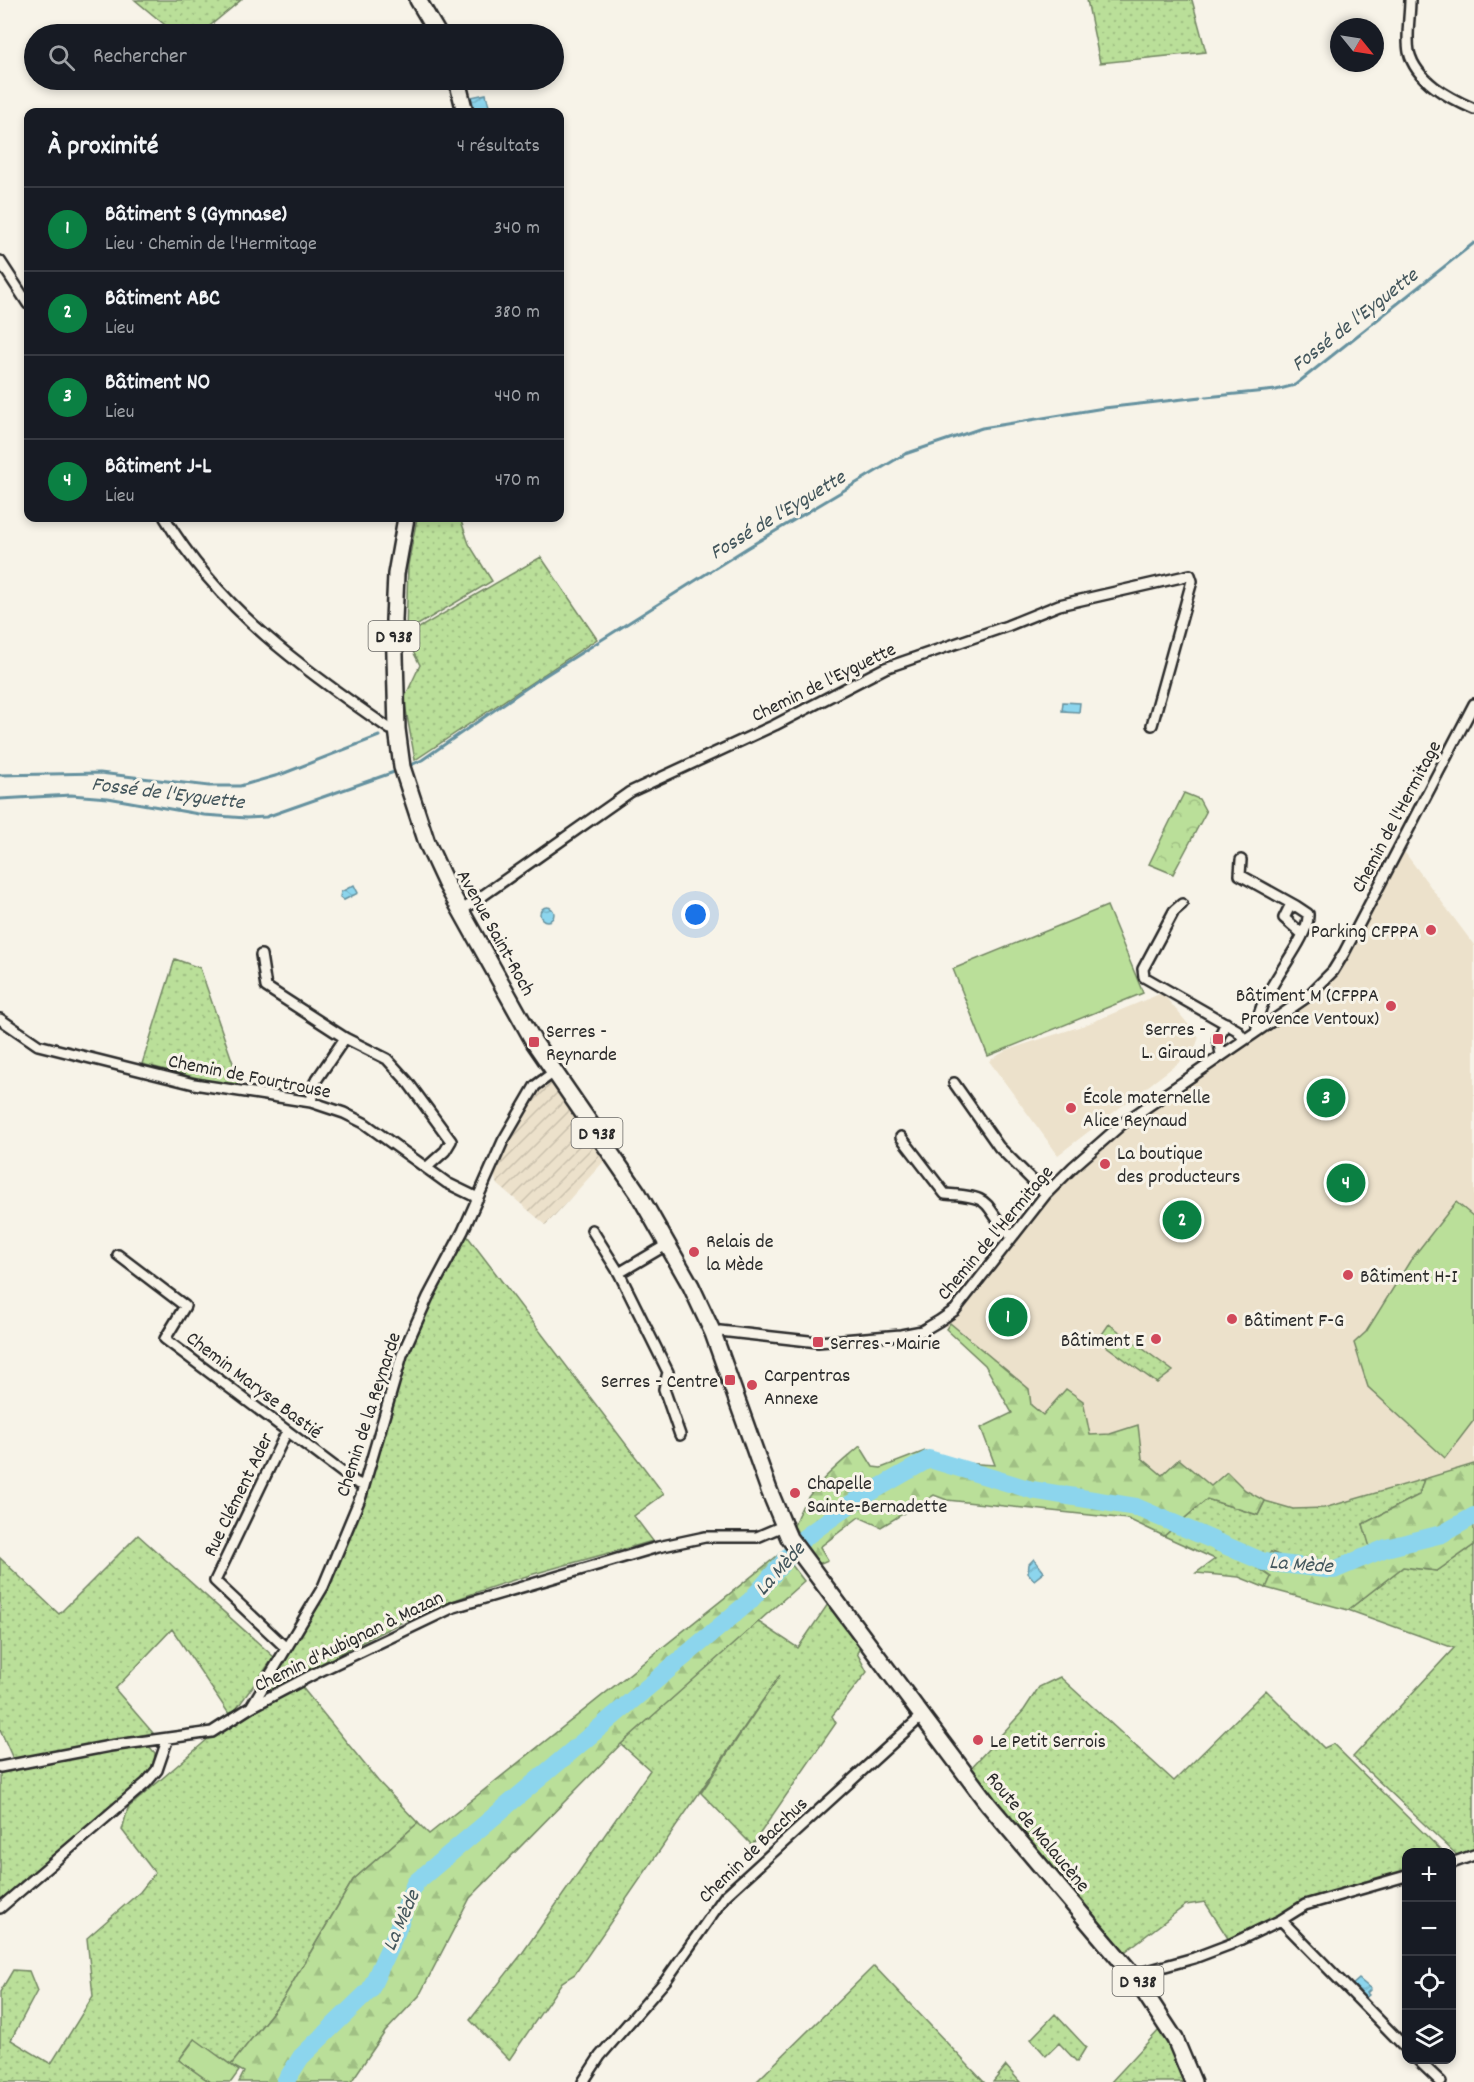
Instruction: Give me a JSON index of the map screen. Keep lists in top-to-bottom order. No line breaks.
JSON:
{"streets":{"main road":["D 938","Avenue Saint-Roch","Route de Malaucène"],"street":["Chemin de l'Eyguette","Chemin de l'Hermitage","Chemin de Fourtrouse","Chemin Maryse Bastié","Chemin de la Reynarde","Rue Clément Ader","Chemin d'Aubignan à Mazan","Chemin de Bacchus"]},"crossings":[["Chemin de l'Eyguette","Avenue Saint-Roch"],["Chemin de l'Hermitage","Avenue Saint-Roch"],["Avenue Saint-Roch","Chemin de la Reynarde"],["Avenue Saint-Roch","Chemin d'Aubignan à Mazan"],["Avenue Saint-Roch","Route de Malaucène"],["Chemin de Fourtrouse","Chemin de la Reynarde"],["Chemin Maryse Bastié","Chemin de la Reynarde"],["Chemin Maryse Bastié","Rue Clément Ader"],["Chemin de la Reynarde","Rue Clément Ader"],["Chemin de la Reynarde","Chemin d'Aubignan à Mazan"],["Route de Malaucène","Chemin de Bacchus"]],"water":["Fossé de l'Eyguette","La Mède"],"places":{"other":["Parking CFPPA","Bâtiment M (CFPPA Provence Ventoux)","École maternelle Alice Reynaud","La boutique des producteurs","Relais de la Mède","Bâtiment H-I","Bâtiment F-G","Bâtiment E","Carpentras Annexe","Chapelle Sainte-Bernadette","Le Petit Serrois"],"transit":["Serres - L. Giraud","Serres - Reynarde","Serres - Mairie","Serres - Centre"]},"north":"bottom right","page":{"search":"Rechercher","heading":["À proximité","4 résultats"],"list":[{"mark":"1","name":"Bâtiment S (Gymnase)","note":"Lieu · Chemin de l'Hermitage","value":"340 m"},{"mark":"2","name":"Bâtiment ABC","note":"Lieu","value":"380 m"},{"mark":"3","name":"Bâtiment NO","note":"Lieu","value":"440 m"},{"mark":"4","name":"Bâtiment J-L","note":"Lieu","value":"470 m"}],"pins":["3","4","2","1"],"map_buttons":["+","−"]}}
